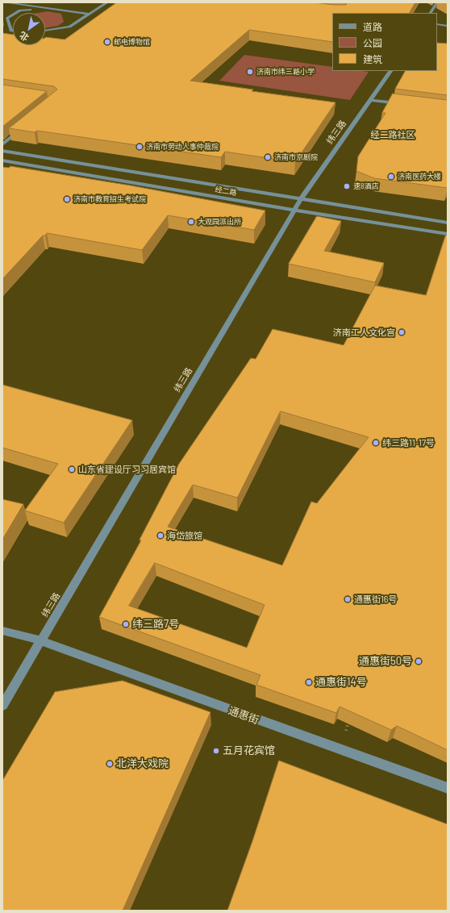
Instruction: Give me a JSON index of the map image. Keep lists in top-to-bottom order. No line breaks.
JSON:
{"streets":{"street":["纬三路","经二路","通惠街"]},"crossings":[["纬三路","经二路"],["纬三路","通惠街"]],"districts":["经二路社区"],"places":["邮电博物馆","济南市纬三路小学","济南市劳动人事仲裁院","济南市京剧院","济南医药大楼","速8酒店","济南市教育招生考试院","大观园派出所","济南工人文化宫","纬三路11-17号","山东省建设厅习习居宾馆","海岱旅馆","通惠街16号","纬三路7号","通惠街50号","通惠街14号","五月花宾馆","北洋大戏院"],"legend":["道路","公园","建筑"],"north":"bottom left"}
